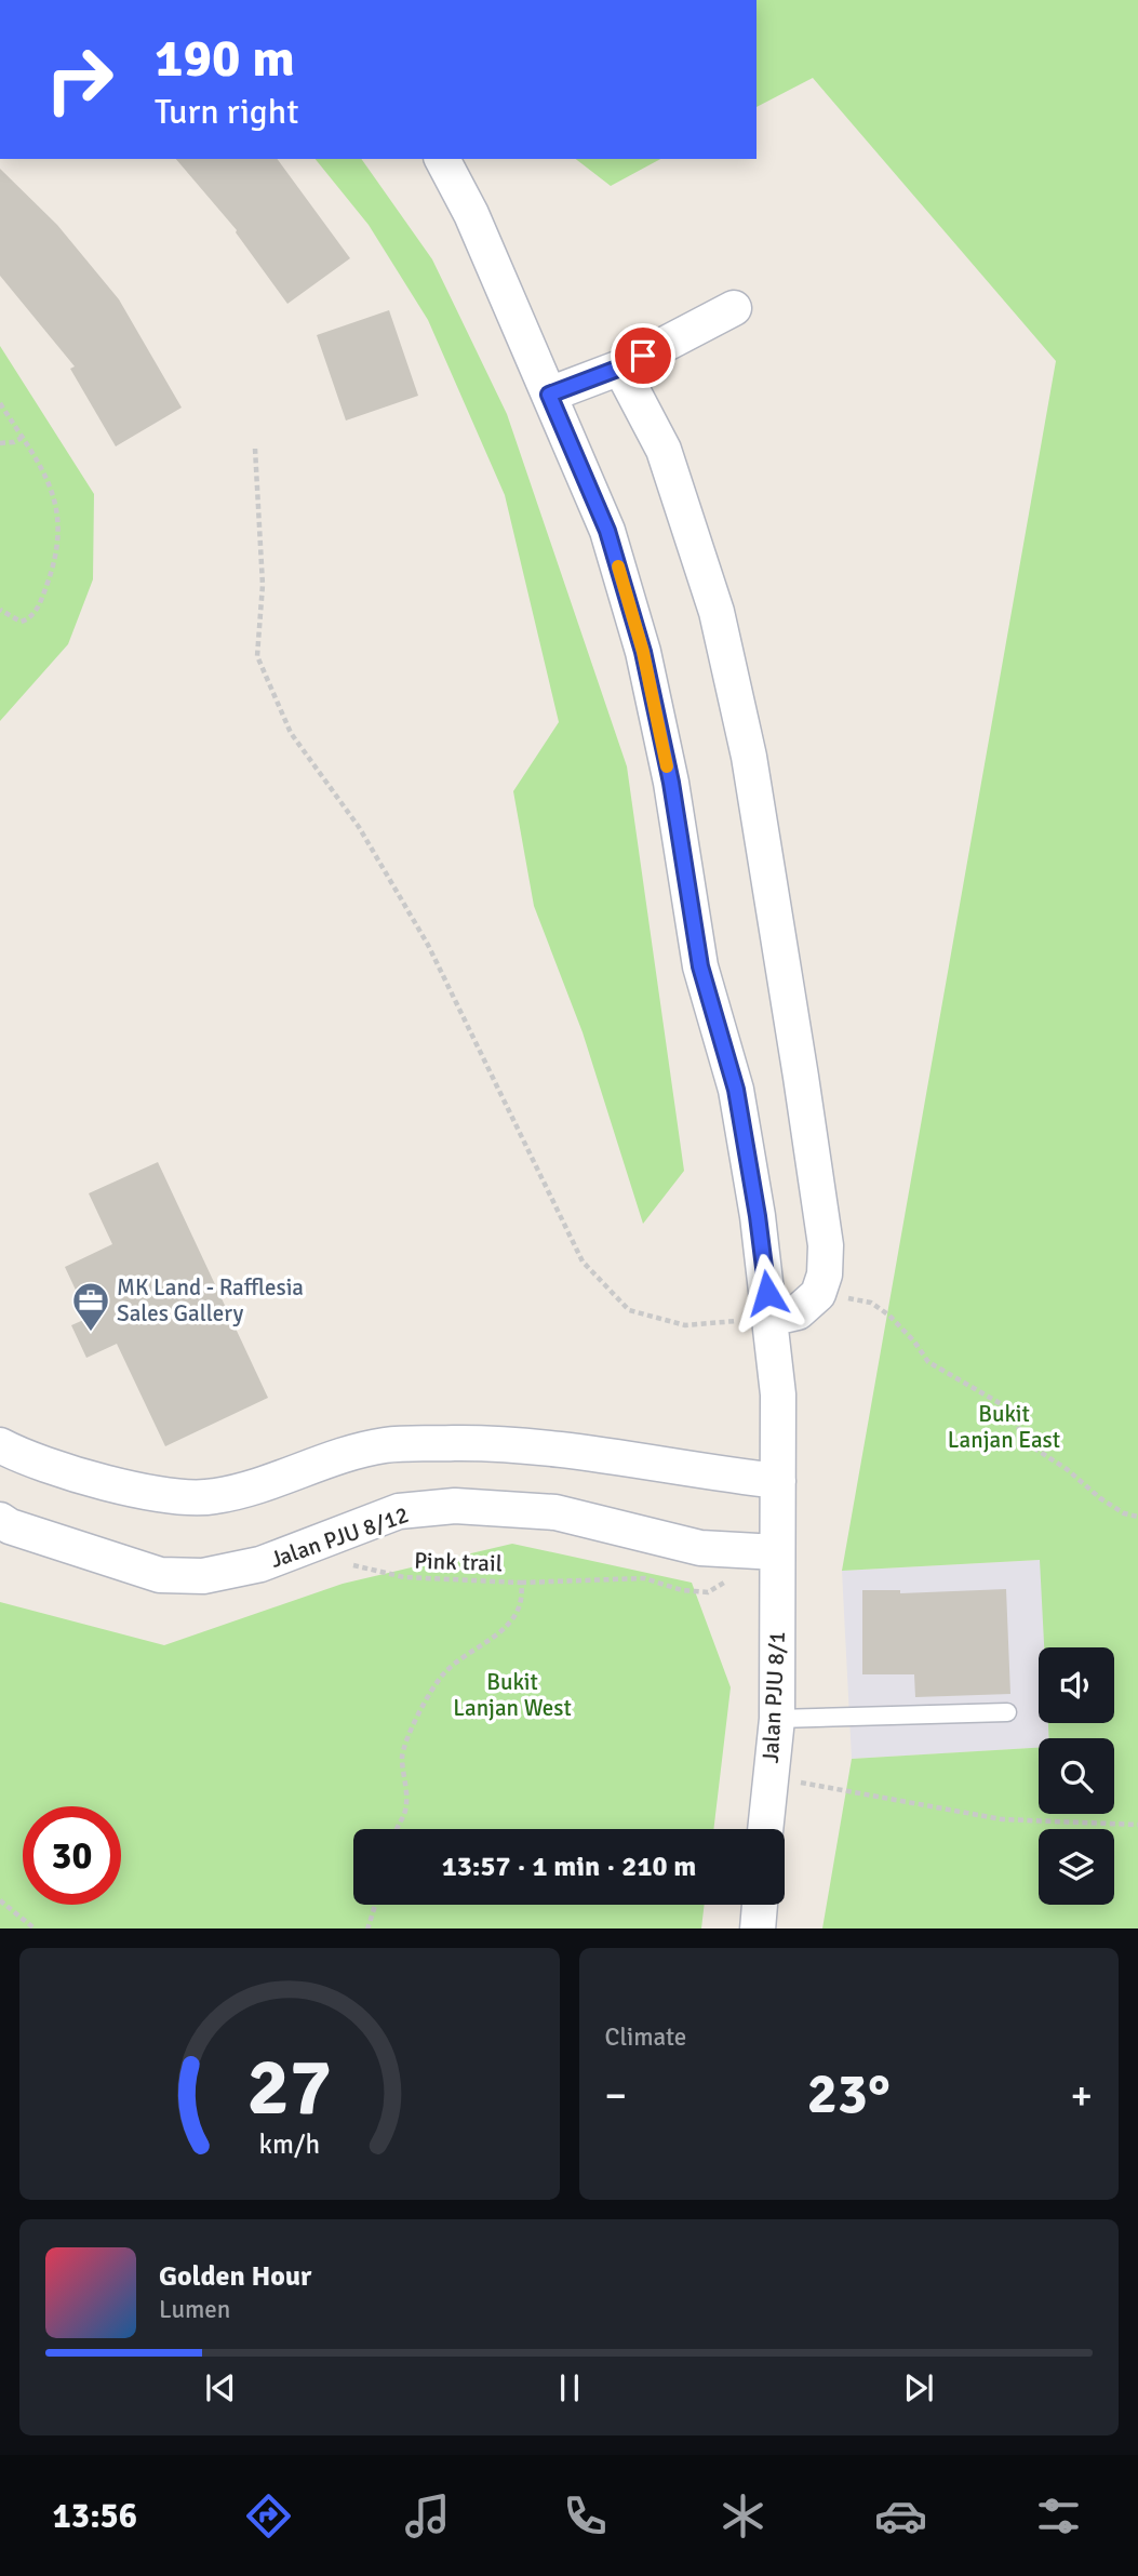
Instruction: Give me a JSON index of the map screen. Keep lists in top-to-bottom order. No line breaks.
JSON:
{"streets":{"street":["Jalan PJU 8/12","Jalan PJU 8/1"],"path":["Pink trail"]},"crossings":[["Jalan PJU 8/12","Pink trail"],["Jalan PJU 8/12","Jalan PJU 8/1"]],"parks":["Bukit Lanjan East","Bukit Lanjan West"],"places":{"office":["MK Land - Rafflesia Sales Gallery"]},"page":{"turn":["190 m","Turn right"],"limit":"30","trip":"13:57 · 1 min · 210 m","tile":"Climate","heat":["−","23°","+"],"song":["Golden Hour","Lumen"],"tabs":"13:56","gauge":["27","km/h"]}}
